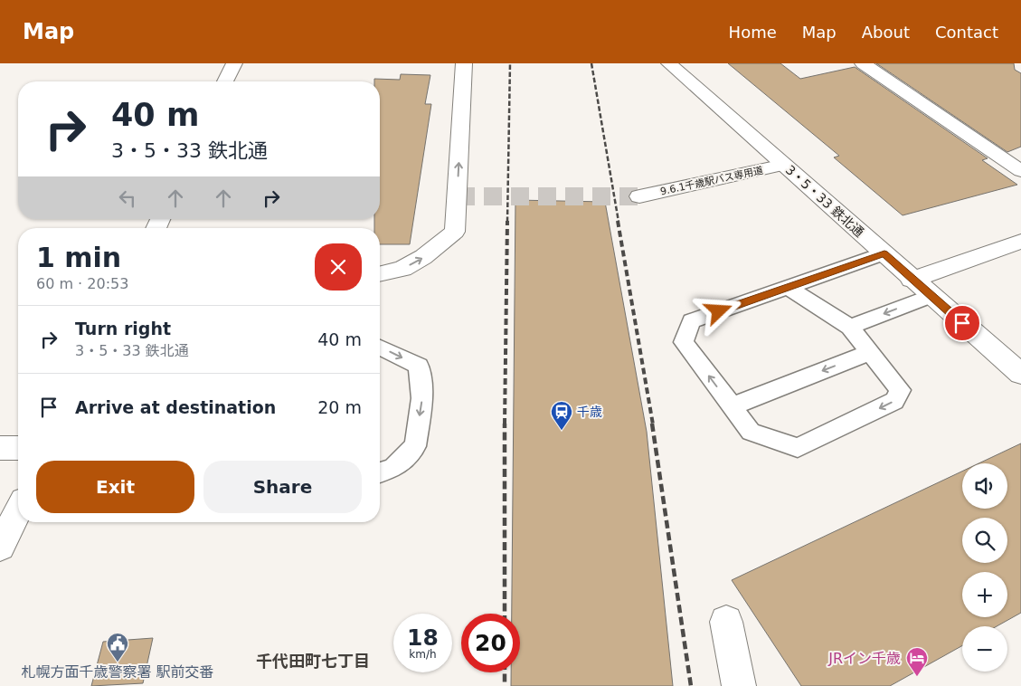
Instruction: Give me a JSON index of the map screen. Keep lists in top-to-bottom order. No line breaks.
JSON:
{"streets":{"main road":["9.6.1千歳駅バス専用道","3・5・33 鉄北通"]},"crossings":[["9.6.1千歳駅バス専用道","3・5・33 鉄北通"]],"districts":["千代田町七丁目"],"places":{"station":["千歳"],"public building":["札幌方面千歳警察署 駅前交番"],"hotel":["JRイン千歳"]},"page":{"header":"Map","nav":["Home","Map","About","Contact"],"turn":["40 m","3・5・33 鉄北通"],"heading":["1 min","60 m · 20:53"],"list":[{"name":"Turn right","note":"3・5・33 鉄北通","value":"40 m"},{"name":"Arrive at destination","value":"20 m"}],"buttons":["Exit","Share"],"map_buttons":["+","−"],"speed":"18 km/h","limit":"20"}}
